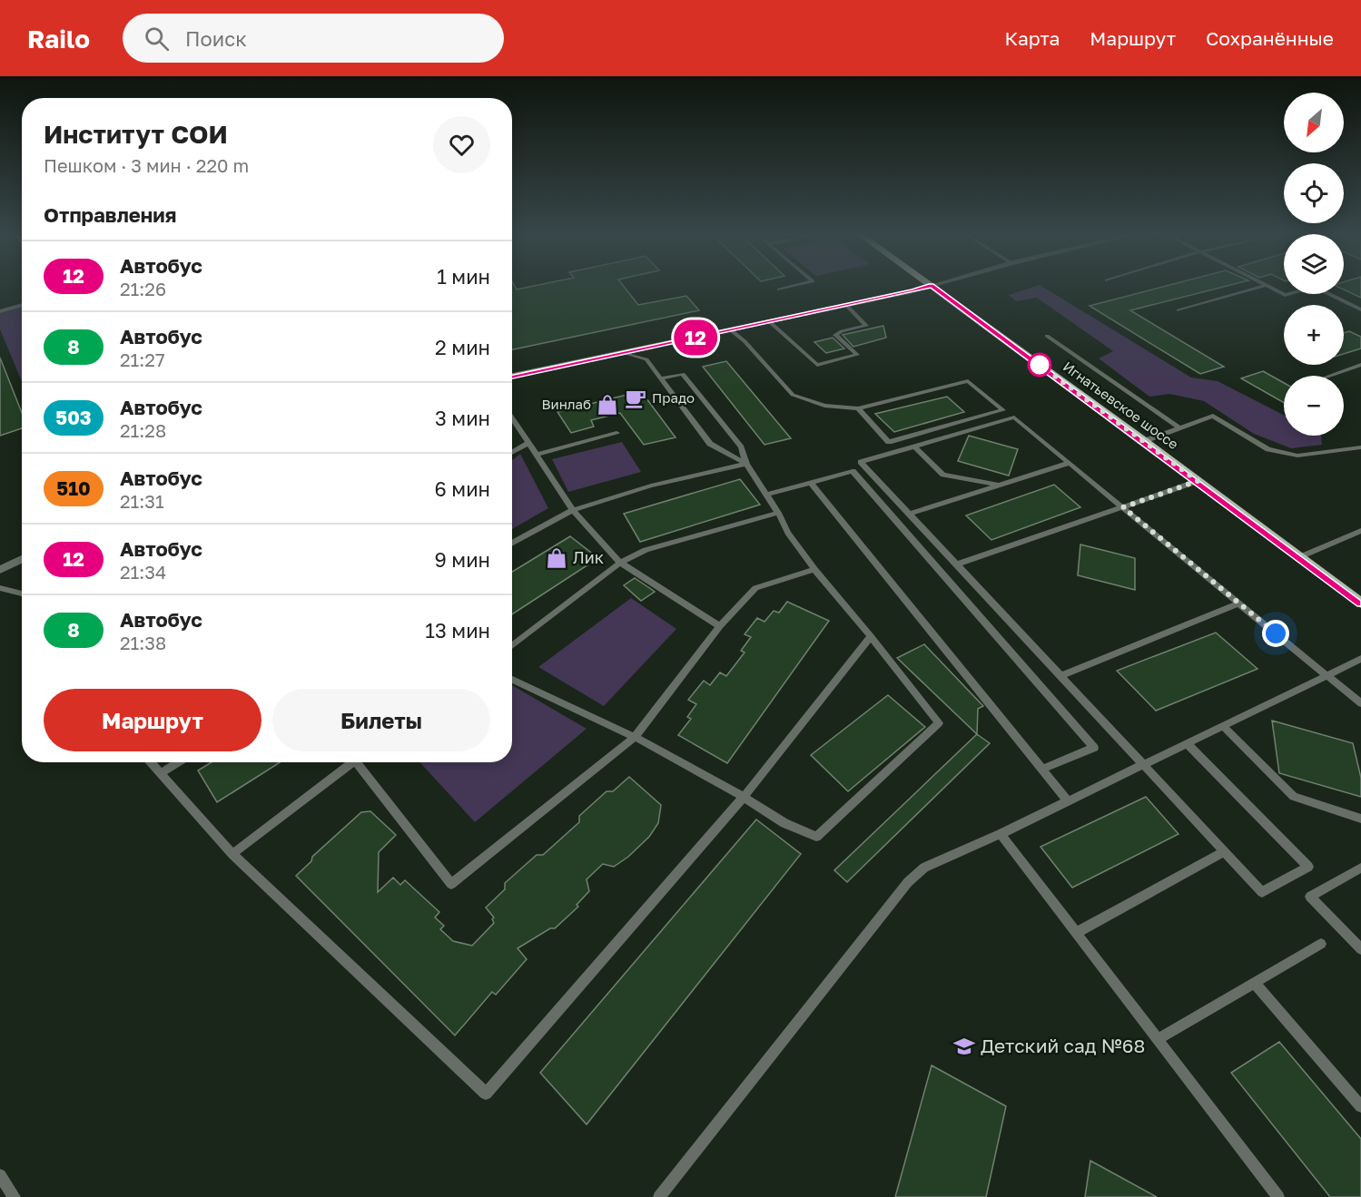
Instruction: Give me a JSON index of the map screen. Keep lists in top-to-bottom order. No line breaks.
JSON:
{"streets":{"main road":["Игнатьевское шоссе"]},"places":{"cafe":["Прадо"],"shop":["Винлаб","Лик"],"school or university":["Детский сад №68"]},"lines":["bus line 12"],"north":"bottom left","page":{"header":"Railo","search":"Поиск","nav":["Карта","Маршрут","Сохранённые"],"on_map":"12","map_buttons":["+","−"],"heading":[["Институт СОИ","Пешком · 3 мин · 220 m"],"Отправления"],"list":[{"mark":"12","name":"Автобус","note":"21:26","value":"1 мин"},{"mark":"8","name":"Автобус","note":"21:27","value":"2 мин"},{"mark":"503","name":"Автобус","note":"21:28","value":"3 мин"},{"mark":"510","name":"Автобус","note":"21:31","value":"6 мин"},{"mark":"12","name":"Автобус","note":"21:34","value":"9 мин"},{"mark":"8","name":"Автобус","note":"21:38","value":"13 мин"}],"buttons":["Маршрут","Билеты"]}}
